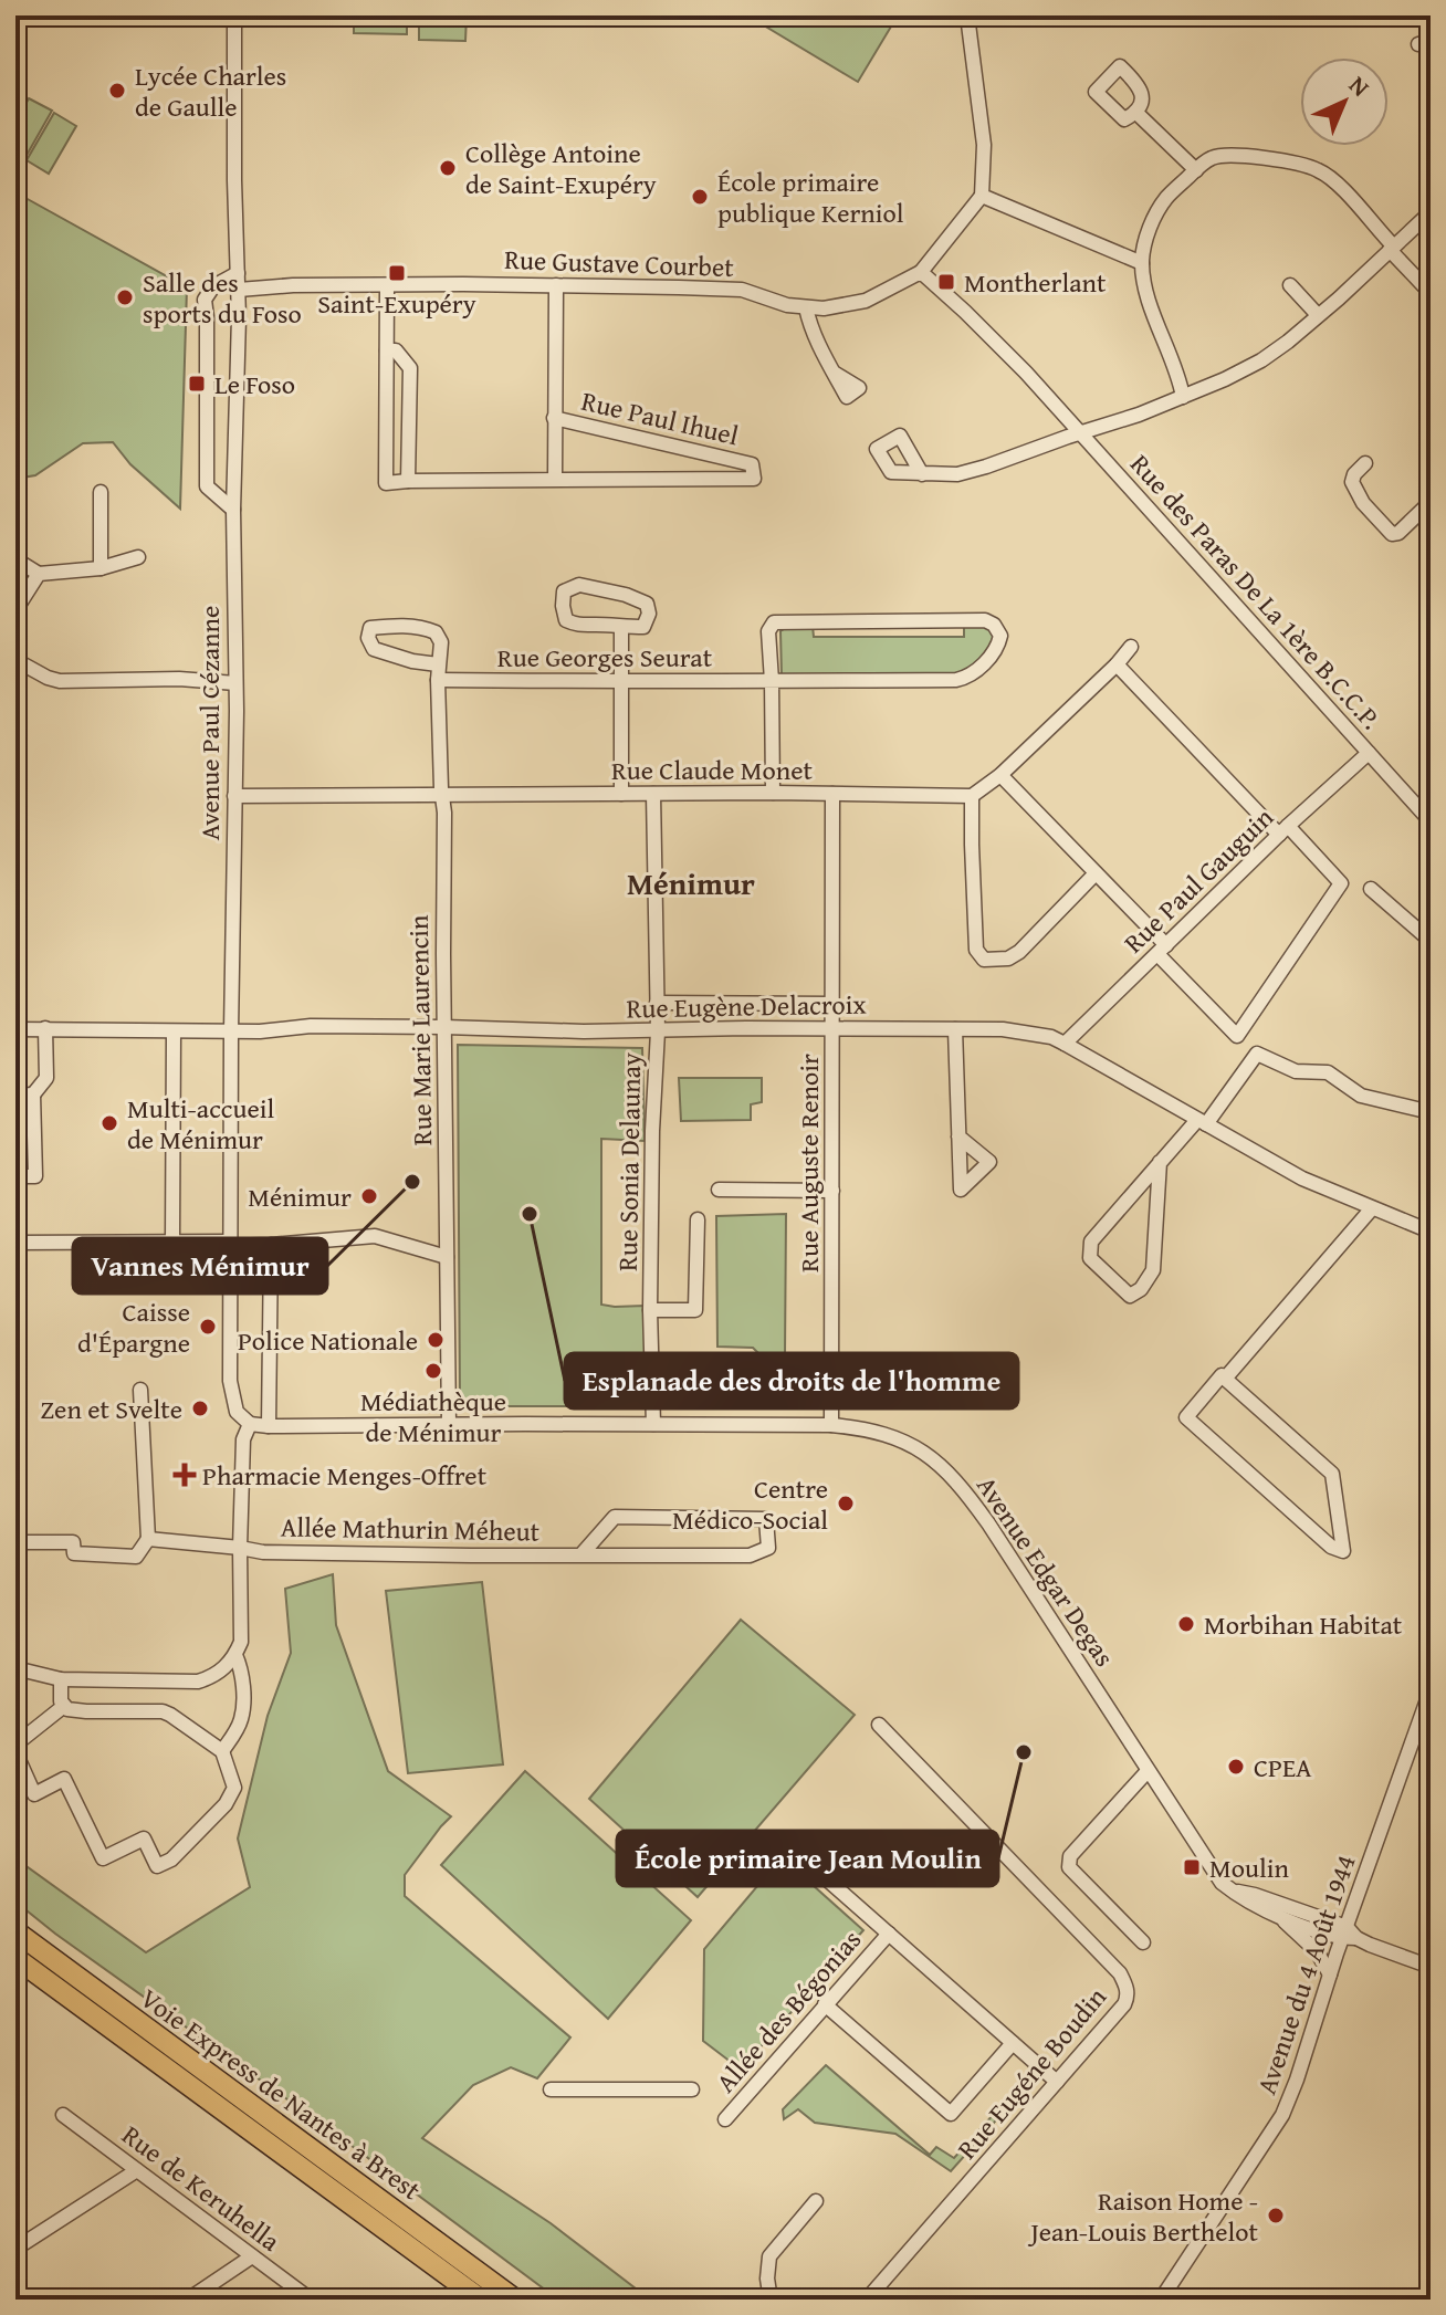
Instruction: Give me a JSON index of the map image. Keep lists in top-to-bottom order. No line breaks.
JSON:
{"streets":{"highway":["Voie Express de Nantes à Brest"],"street":["Rue Gustave Courbet","Rue Paul Ihuel","Rue des Paras De La 1ère B.C.C.P.","Rue Georges Seurat","Avenue Paul Cézanne","Rue Claude Monet","Rue Paul Gauguin","Rue Eugène Delacroix","Rue Marie Laurencin","Rue Sonia Delaunay","Rue Auguste Renoir","Allée Mathurin Méheut","Avenue Edgar Degas","Avenue du 4 Août 1944","Allée des Bégonias","Rue Eugéne Boudin","Rue de Keruhella"]},"crossings":[["Rue Gustave Courbet","Rue Paul Ihuel"],["Rue Gustave Courbet","Avenue Paul Cézanne"],["Rue des Paras De La 1ère B.C.C.P.","Rue Paul Gauguin"],["Rue Georges Seurat","Rue Marie Laurencin"],["Avenue Paul Cézanne","Rue Claude Monet"],["Avenue Paul Cézanne","Rue Eugène Delacroix"],["Avenue Paul Cézanne","Avenue Edgar Degas"],["Rue Claude Monet","Rue Marie Laurencin"],["Rue Claude Monet","Rue Sonia Delaunay"],["Rue Claude Monet","Rue Auguste Renoir"],["Rue Paul Gauguin","Rue Eugène Delacroix"],["Rue Eugène Delacroix","Rue Marie Laurencin"],["Rue Eugène Delacroix","Rue Sonia Delaunay"],["Rue Eugène Delacroix","Rue Auguste Renoir"],["Rue Marie Laurencin","Avenue Edgar Degas"],["Rue Sonia Delaunay","Avenue Edgar Degas"],["Rue Auguste Renoir","Avenue Edgar Degas"],["Avenue Edgar Degas","Avenue du 4 Août 1944"]],"districts":["Ménimur"],"places":{"other":["Lycée Charles de Gaulle","Collège Antoine de Saint-Exupéry","École primaire publique Kerniol","Salle des sports du Foso","Multi-accueil de Ménimur","Vannes Ménimur","Ménimur","Esplanade des droits de l'homme","Caisse d'Épargne","Police Nationale","Médiathèque de Ménimur","Zen et Svelte","Centre Médico-Social","Morbihan Habitat","École primaire Jean Moulin","CPEA","Raison Home - Jean-Louis Berthelot"],"transit":["Saint-Exupéry","Montherlant","Le Foso","Moulin"],"health":["Pharmacie Menges-Offret"]},"north":"top right"}
